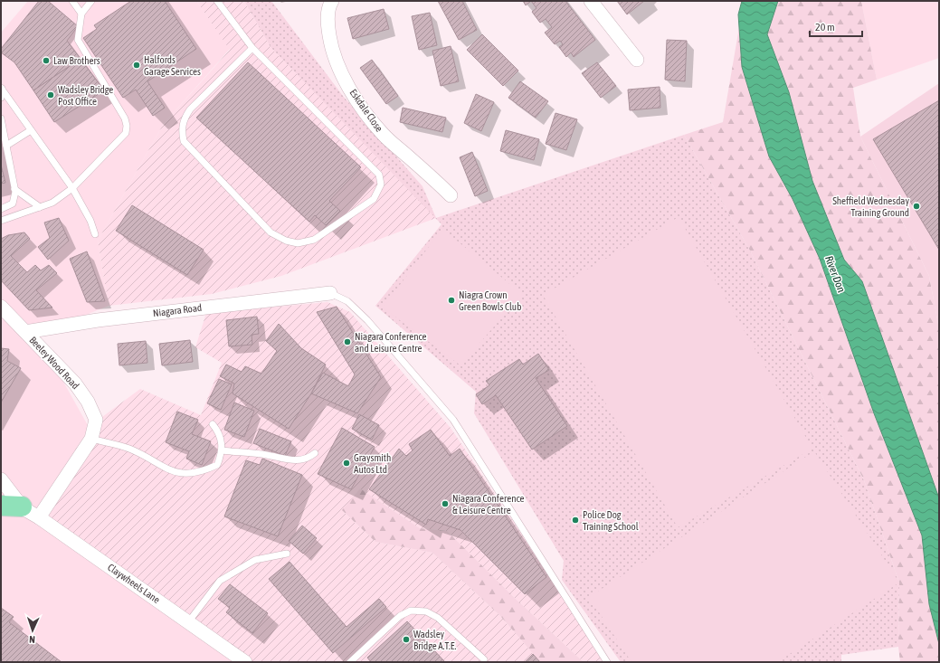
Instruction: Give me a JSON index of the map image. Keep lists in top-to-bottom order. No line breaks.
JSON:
{"streets":{"street":["Eskdale Close","Niagara Road","Beeley Wood Road","Claywheels Lane"]},"crossings":[["Niagara Road","Beeley Wood Road"],["Beeley Wood Road","Claywheels Lane"]],"water":["River Don"],"places":["Law Brothers","Halfords Garage Services","Wadsley Bridge Post Office","Sheffield Wednesday Training Ground","Niagra Crown Green Bowls Club","Niagara Conference and Leisure Centre","Graysmith Autos Ltd","Niagara Conference & Leisure Centre","Police Dog Training School","Wadsley Bridge A.T.E."],"scale_bar":"20 m","north":"bottom"}
